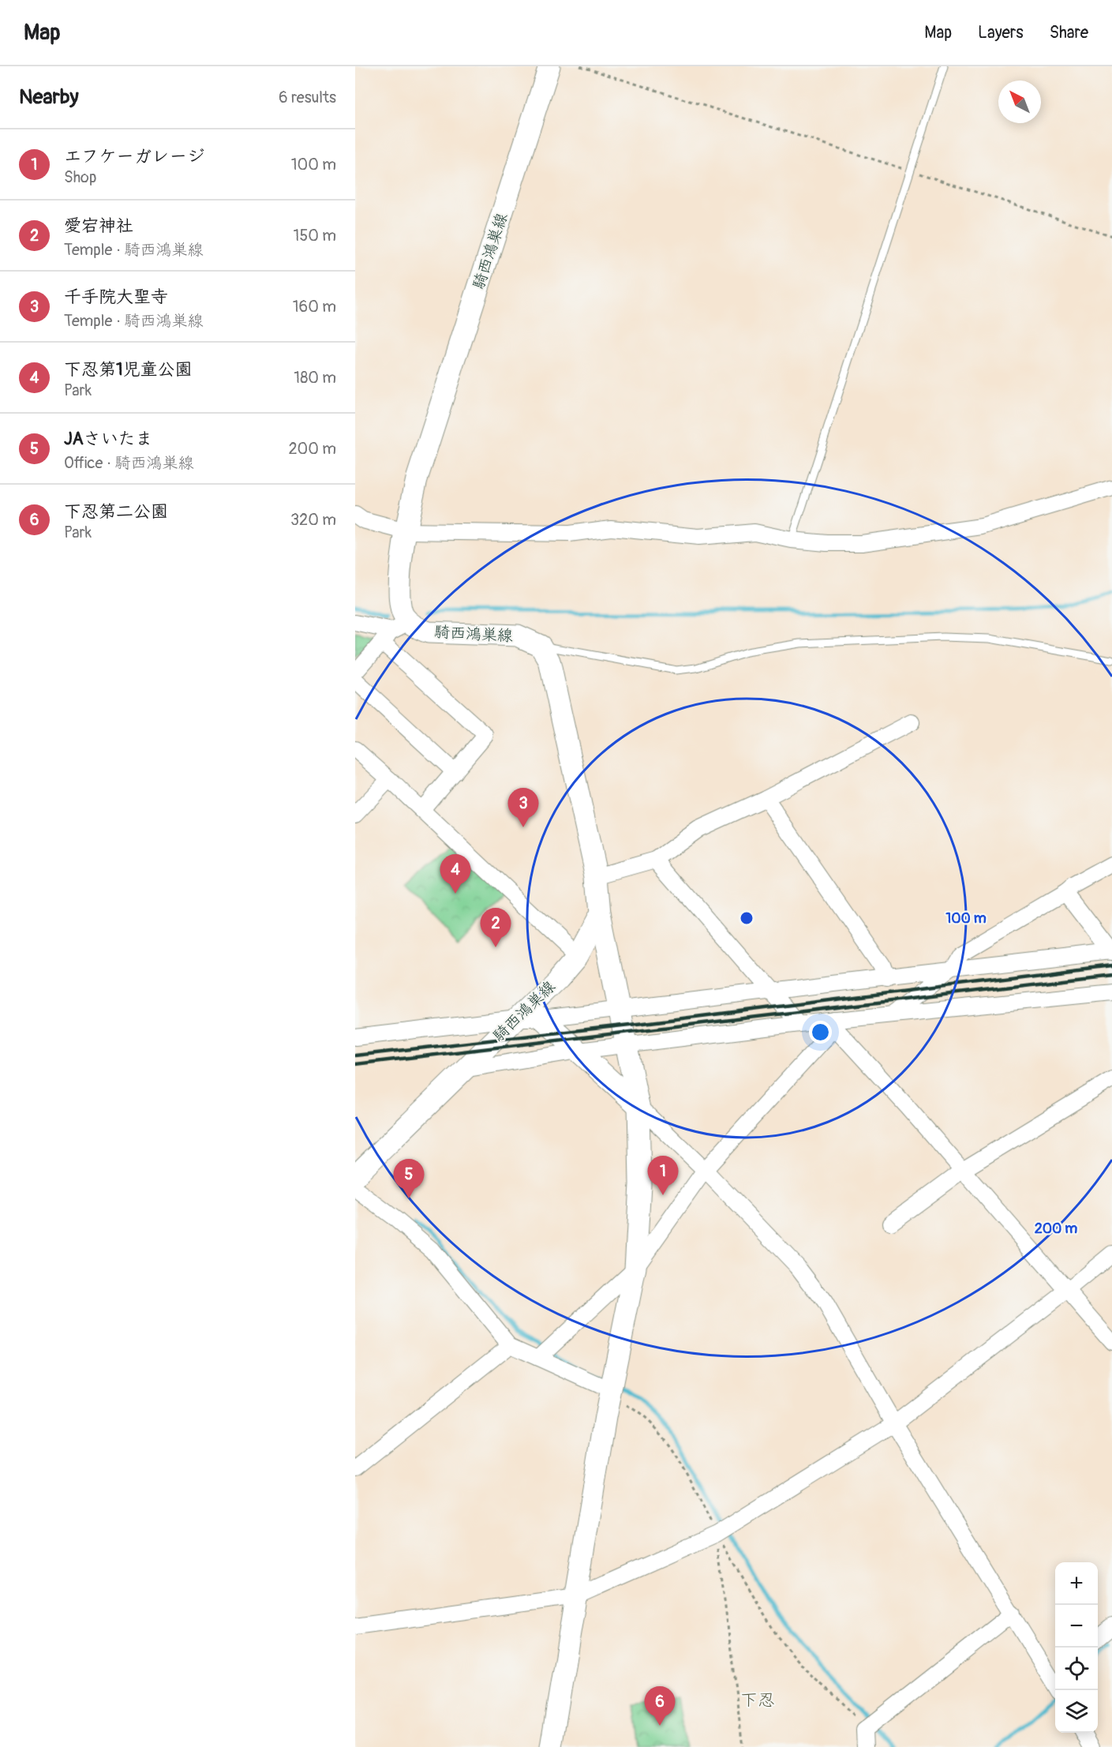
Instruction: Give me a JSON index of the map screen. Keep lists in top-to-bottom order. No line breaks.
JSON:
{"streets":{"main road":["騎西鴻巣線"]},"districts":["下忍"],"north":"top left","page":{"header":"Map","nav":["Map","Layers","Share"],"heading":["Nearby","6 results"],"list":[{"mark":"1","name":"エフケーガレージ","note":"Shop","value":"100 m"},{"mark":"2","name":"愛宕神社","note":"Temple · 騎西鴻巣線","value":"150 m"},{"mark":"3","name":"千手院大聖寺","note":"Temple · 騎西鴻巣線","value":"160 m"},{"mark":"4","name":"下忍第1児童公園","note":"Park","value":"180 m"},{"mark":"5","name":"JAさいたま","note":"Office · 騎西鴻巣線","value":"200 m"},{"mark":"6","name":"下忍第二公園","note":"Park","value":"320 m"}],"pins":["3","4","2","1","5","6"],"map_buttons":["+","−"]},"rings":["100 m","200 m"]}
